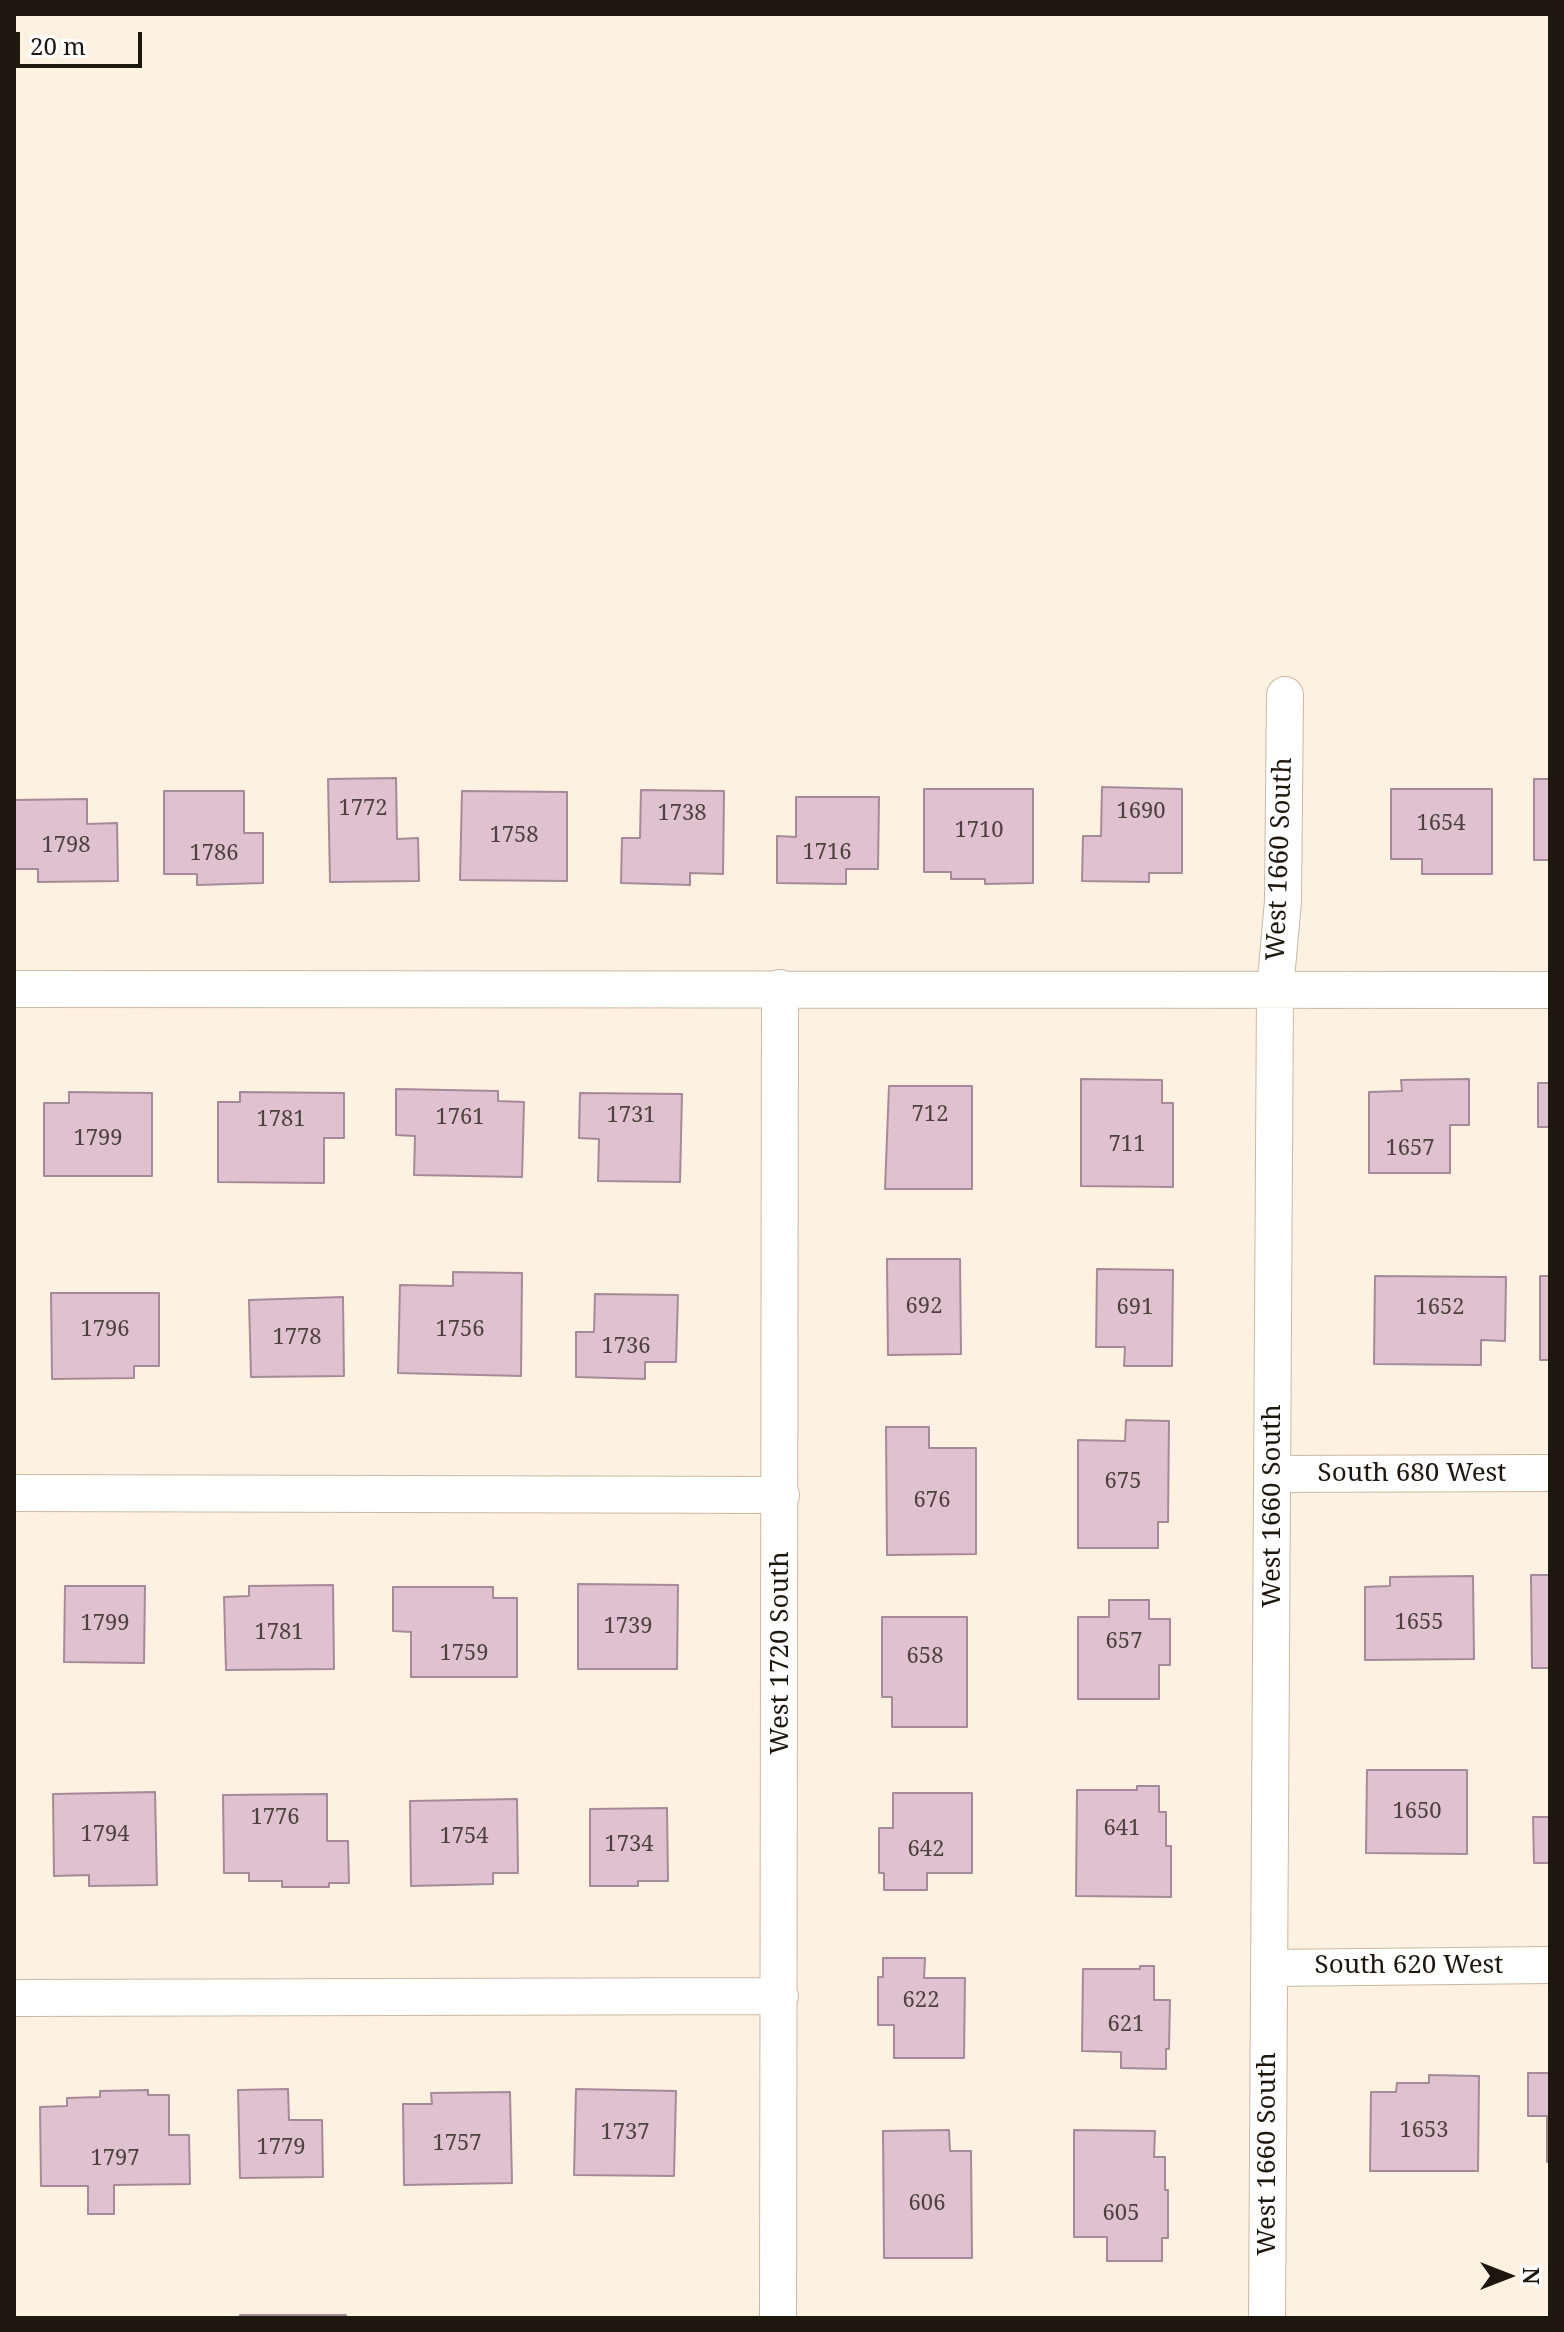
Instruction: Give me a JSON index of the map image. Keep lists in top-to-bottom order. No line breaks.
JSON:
{"streets":{"street":["West 1660 South","South 680 West","West 1720 South","South 620 West"]},"crossings":[["West 1660 South","South 680 West"],["West 1660 South","South 620 West"]],"house_numbers":["1772","1690","1738","1654","1710","1758","1798","1716","1786","712","1731","1761","1781","1799","711","1657","692","691","1652","1796","1756","1778","1736","675","676","1655","1799","1739","1781","657","1759","658","1650","1776","641","1794","1754","1734","642","622","621","1653","1737","1757","1779","1797","606","605"],"scale_bar":"20 m","north":"right"}
